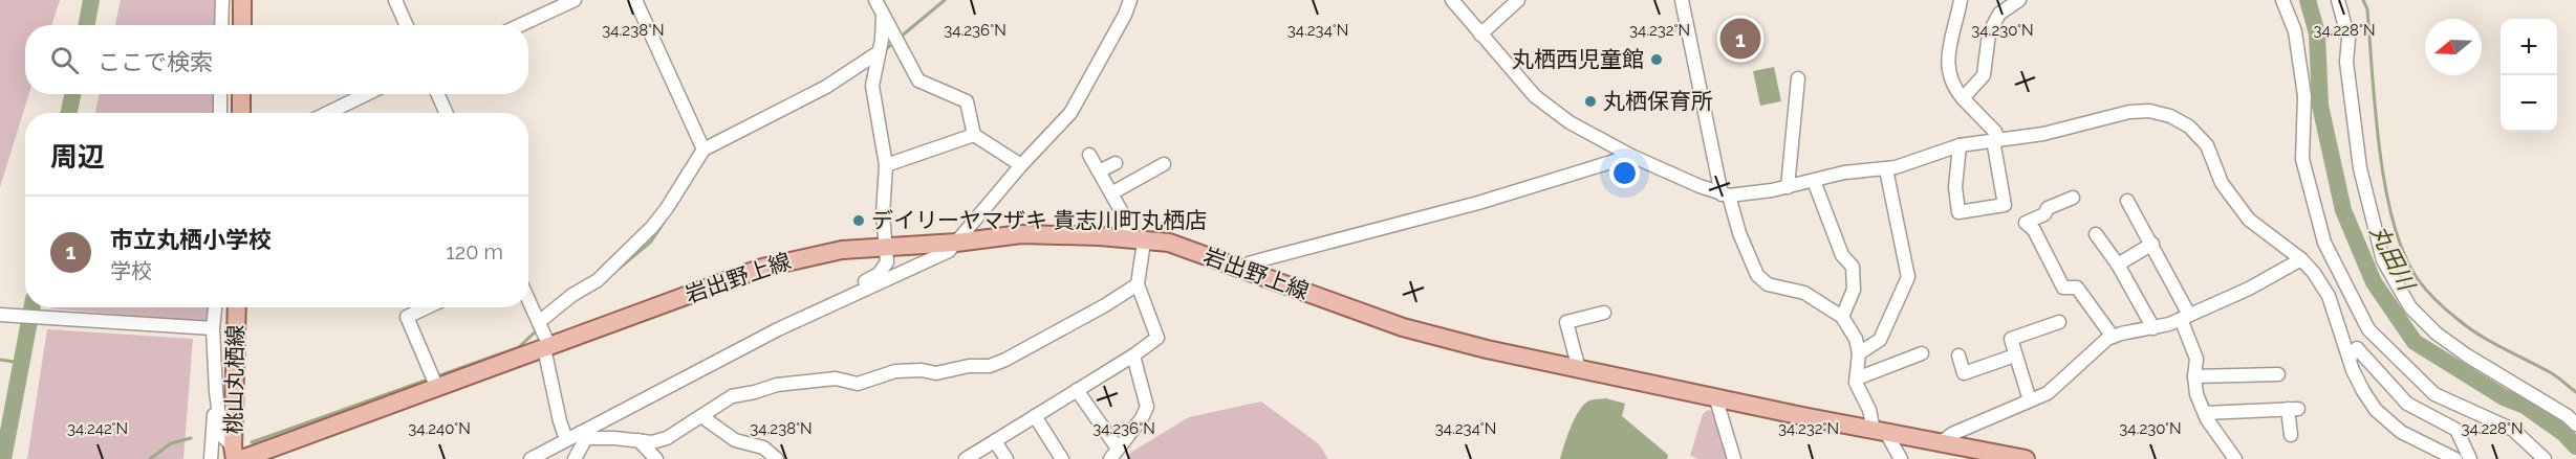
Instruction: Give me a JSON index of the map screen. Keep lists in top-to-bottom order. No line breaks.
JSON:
{"streets":{"main road":["岩出野上線","桃山丸栖線"]},"crossings":[["岩出野上線","桃山丸栖線"]],"water":["丸田川"],"places":["丸栖西児童館","丸栖保育所","デイリーヤマザキ 貴志川町丸栖店"],"north":"left","page":{"pins":"1","map_buttons":["+","−"],"search":"ここで検索","heading":"周辺","list":[{"mark":"1","name":"市立丸栖小学校","note":"学校","value":"120 m"}]},"coordinates":["34.238°N","34.236°N","34.234°N","34.232°N","34.230°N","34.228°N","34.242°N","34.240°N"]}
